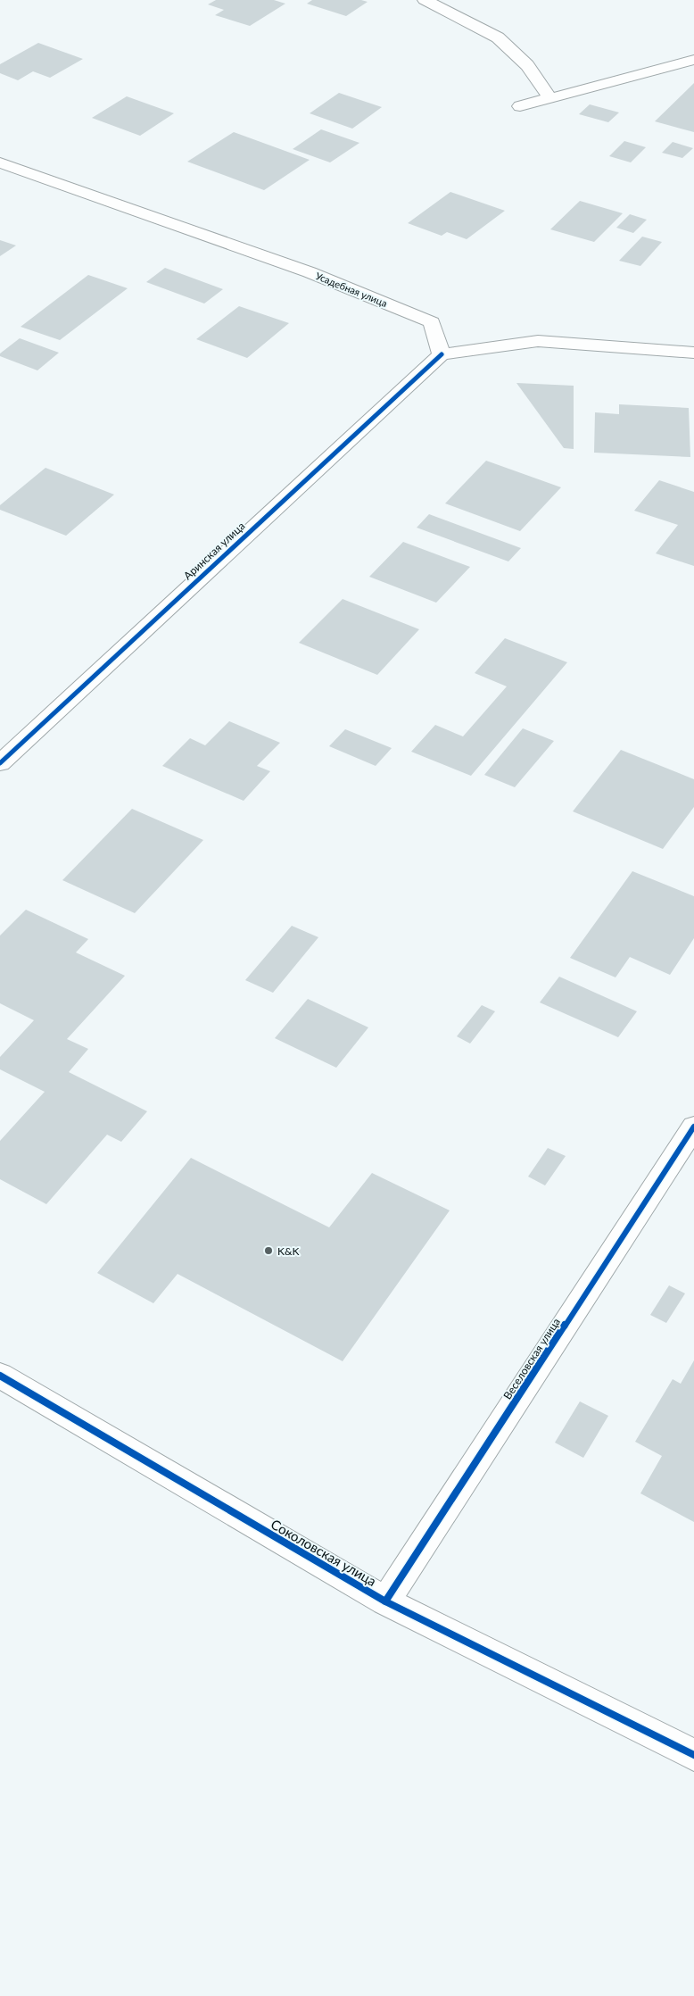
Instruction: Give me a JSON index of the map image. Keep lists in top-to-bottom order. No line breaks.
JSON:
{"streets":{"street":["Усадебная улица","Аринская улица","Веселовская улица","Соколовская улица"]},"crossings":[["Усадебная улица","Аринская улица"],["Веселовская улица","Соколовская улица"]],"places":["K&K"]}
